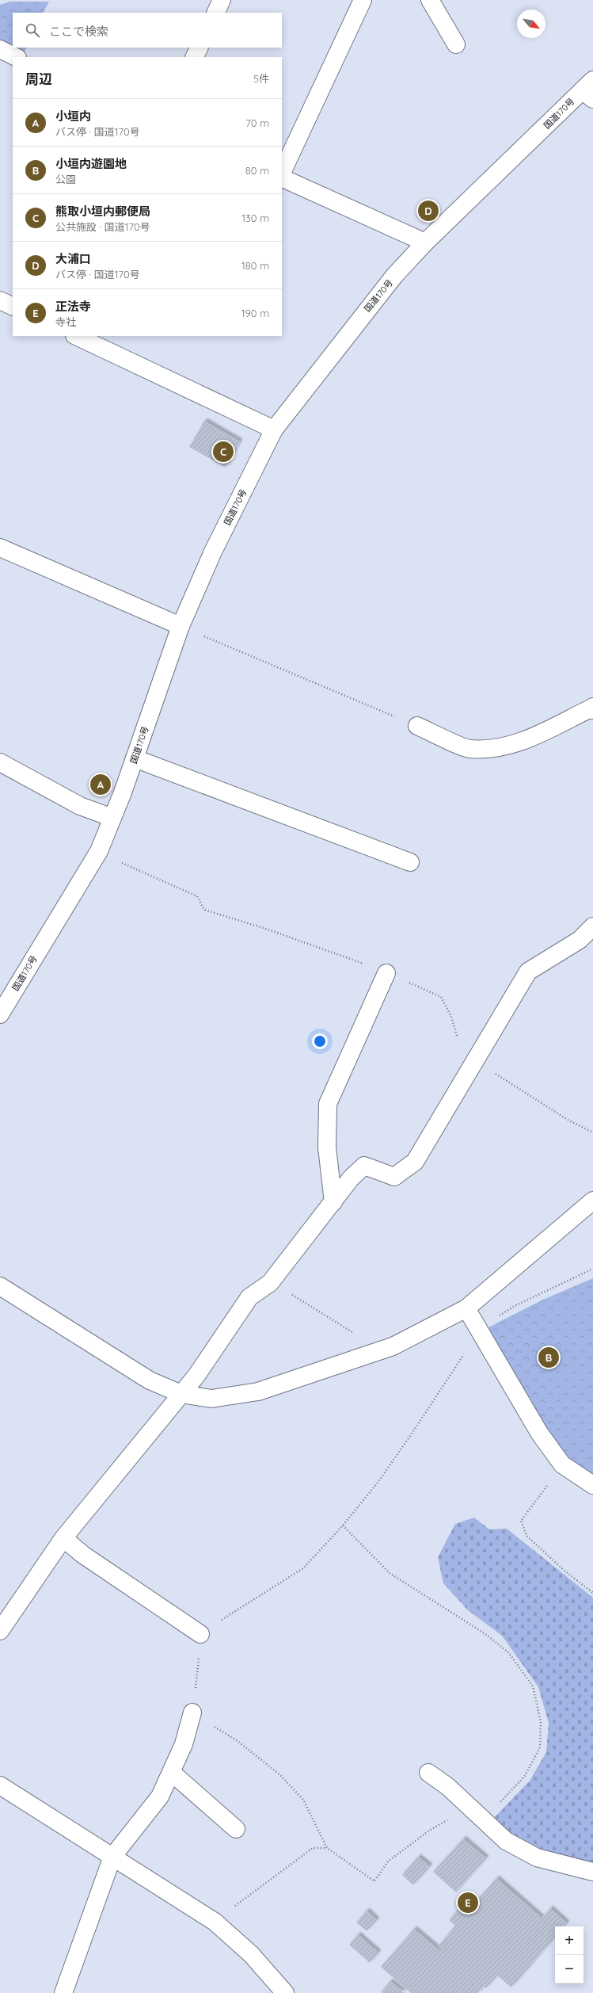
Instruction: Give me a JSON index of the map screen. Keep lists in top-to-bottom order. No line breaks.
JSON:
{"streets":{"main road":["国道170号"]},"north":"bottom right","page":{"search":"ここで検索","heading":["周辺","5件"],"list":[{"mark":"A","name":"小垣内","note":"バス停 · 国道170号","value":"70 m"},{"mark":"B","name":"小垣内遊園地","note":"公園","value":"80 m"},{"mark":"C","name":"熊取小垣内郵便局","note":"公共施設 · 国道170号","value":"130 m"},{"mark":"D","name":"大浦口","note":"バス停 · 国道170号","value":"180 m"},{"mark":"E","name":"正法寺","note":"寺社","value":"190 m"}],"pins":["D","C","A","B","E"],"map_buttons":["+","−"]}}
